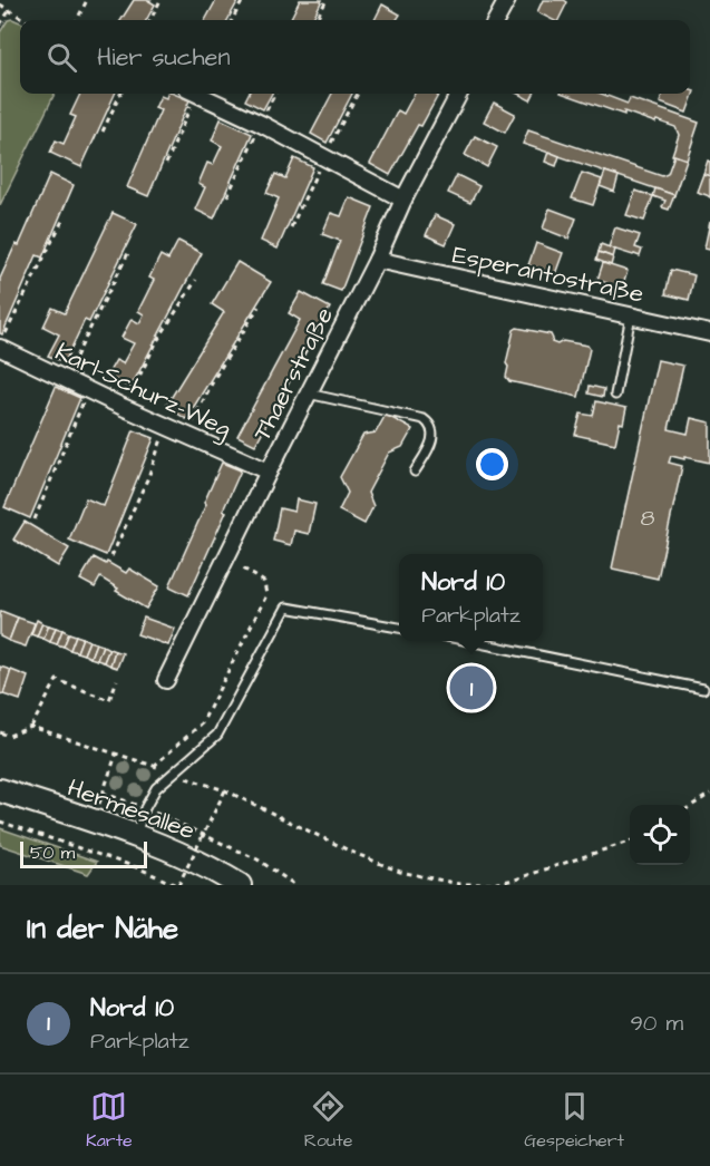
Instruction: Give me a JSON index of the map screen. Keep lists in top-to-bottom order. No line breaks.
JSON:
{"streets":{"main road":["Hermesallee"],"street":["Esperantostraße","Thaerstraße","Karl-Schurz-Weg"]},"crossings":[["Esperantostraße","Thaerstraße"],["Thaerstraße","Karl-Schurz-Weg"]],"house_numbers":["8"],"scale_bar":"50 m","page":{"search":"Hier suchen","popup":["Nord 10","Parkplatz"],"pins":"1","scale":"50 m","heading":"In der Nähe","list":[{"mark":"1","name":"Nord 10","note":"Parkplatz","value":"90 m"}],"nav":["Karte","Route","Gespeichert"]}}
